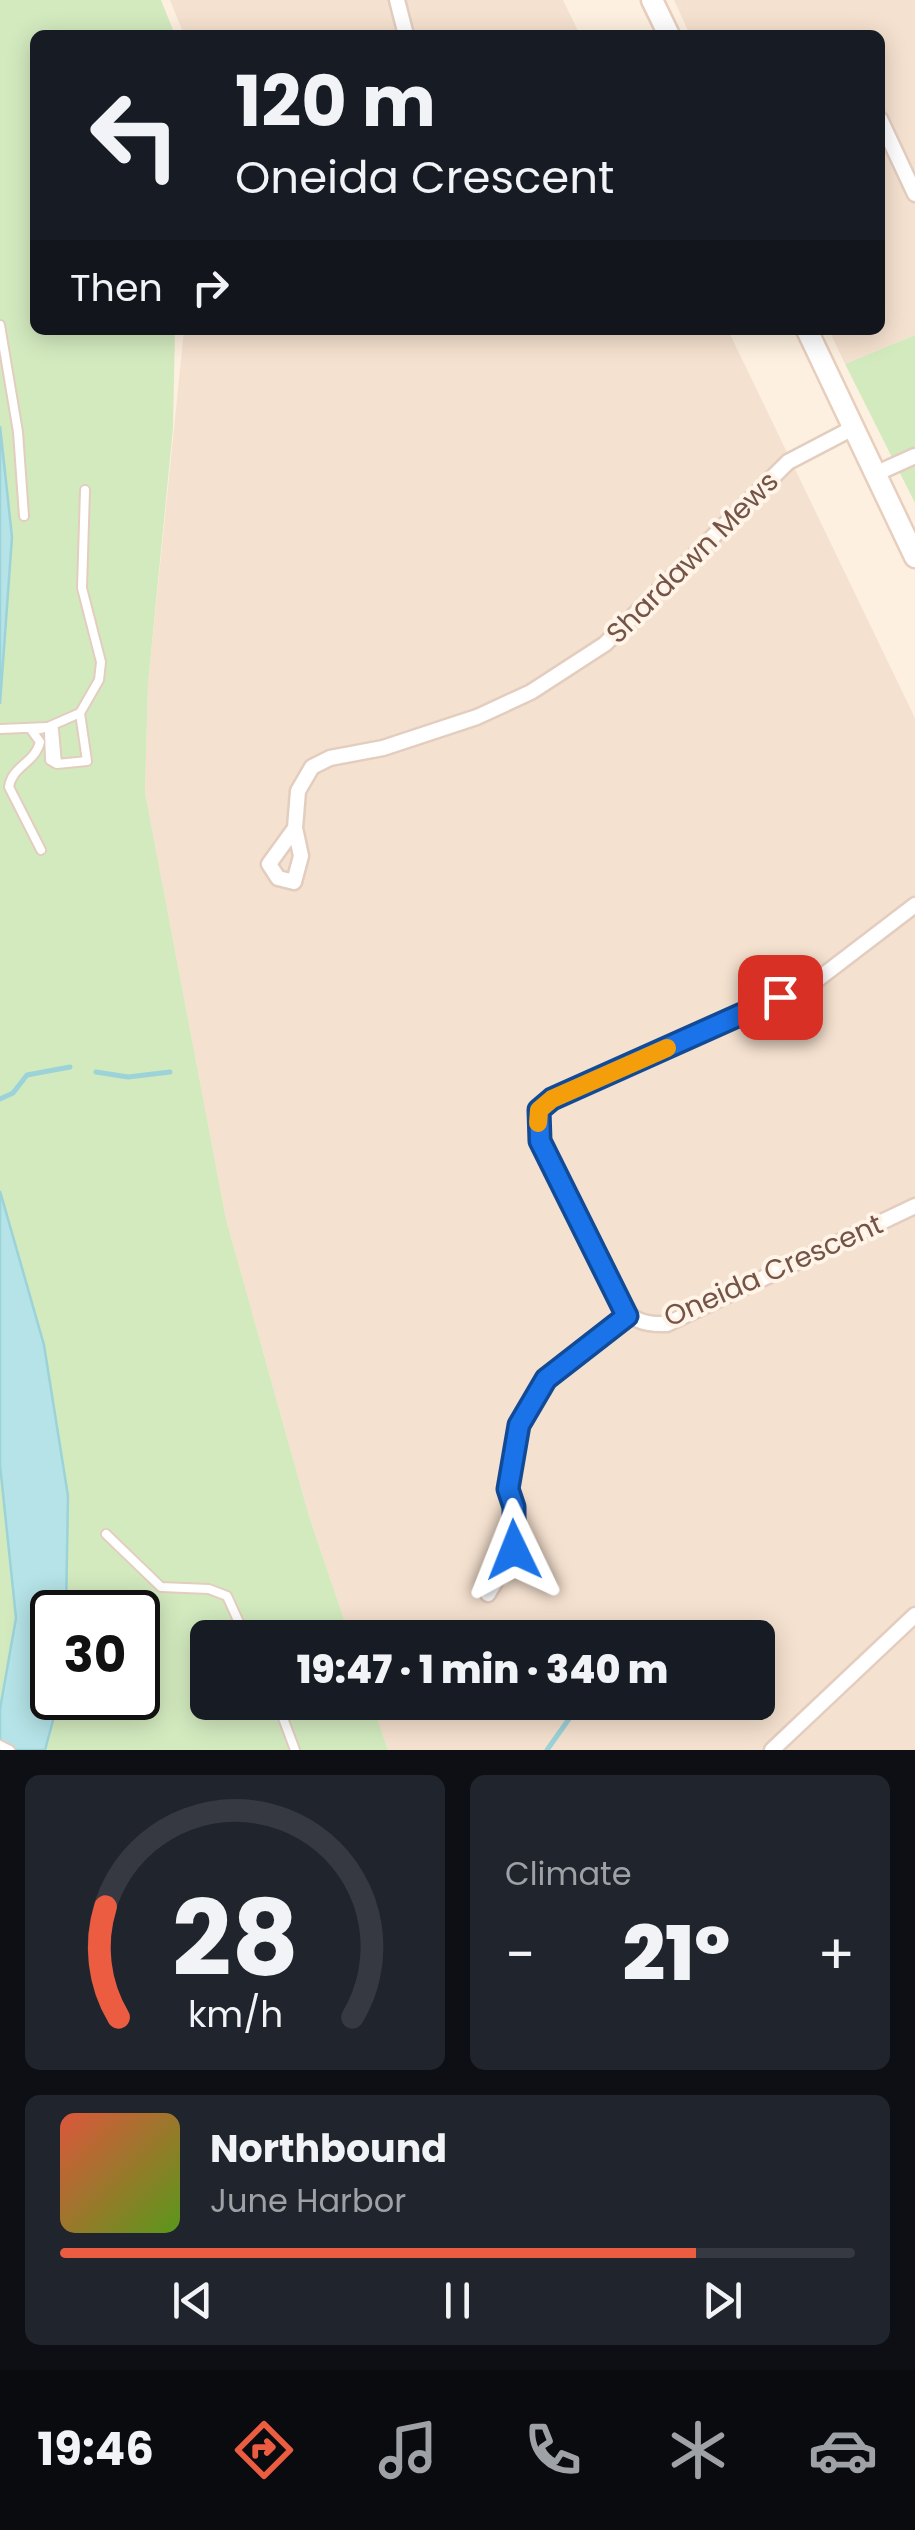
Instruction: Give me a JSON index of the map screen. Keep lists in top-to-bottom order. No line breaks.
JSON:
{"streets":{"street":["Shardawn Mews","Oneida Crescent"]},"page":{"turn":["120 m","Oneida Crescent"],"then":"Then","limit":"30","trip":"19:47 · 1 min · 340 m","tile":"Climate","heat":["−","21°","+"],"song":["Northbound","June Harbor"],"tabs":"19:46","gauge":["28","km/h"]}}
